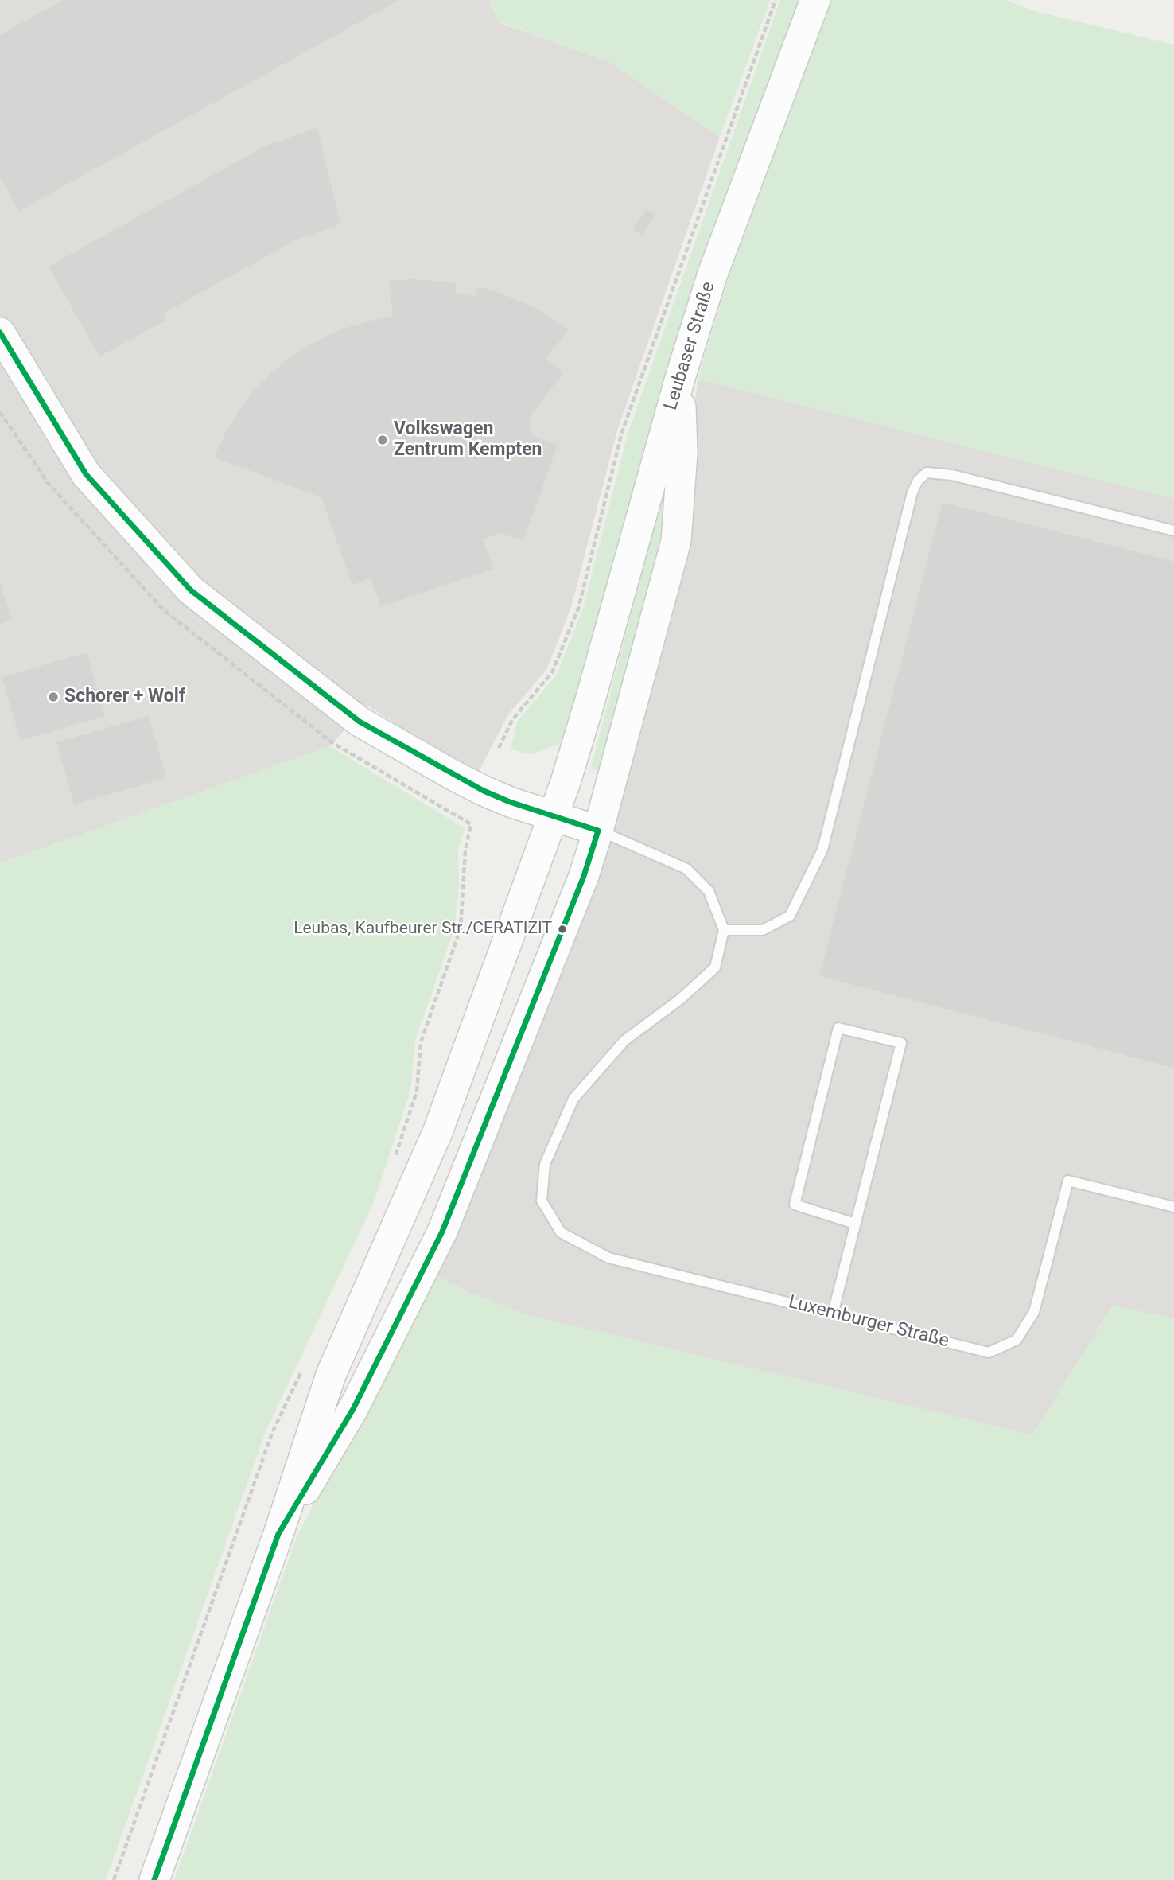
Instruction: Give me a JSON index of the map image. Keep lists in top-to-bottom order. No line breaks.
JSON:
{"streets":{"main road":["Leubaser Straße"],"lane":["Luxemburger Straße"]},"places":["Volkswagen Zentrum Kempten","Schorer + Wolf","Leubas, Kaufbeurer Str./CERATIZIT"]}
